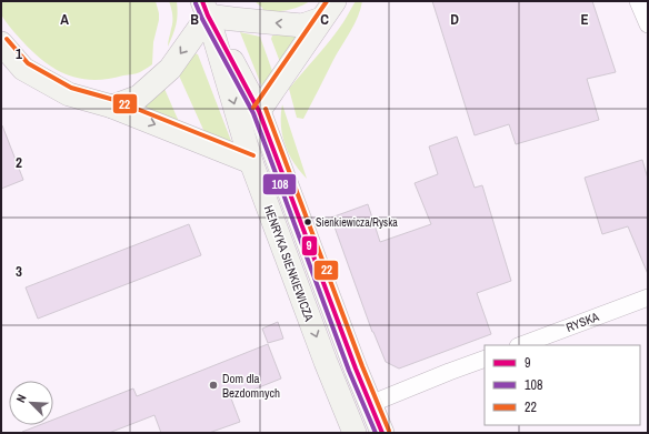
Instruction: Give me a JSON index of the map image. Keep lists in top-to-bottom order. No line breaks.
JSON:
{"streets":{"main road":["HENRYKA SIENKIEWICZA"],"street":["RYSKA"]},"places":["Sienkiewicza/Ryska","Dom dla Bezdomnych"],"lines":["transit line 9","transit line 22","transit line 108"],"legend":["9","108","22"],"north":"top left","grid":{"columns":["A","B","C","D","E"],"rows":["1","2","3"]}}
